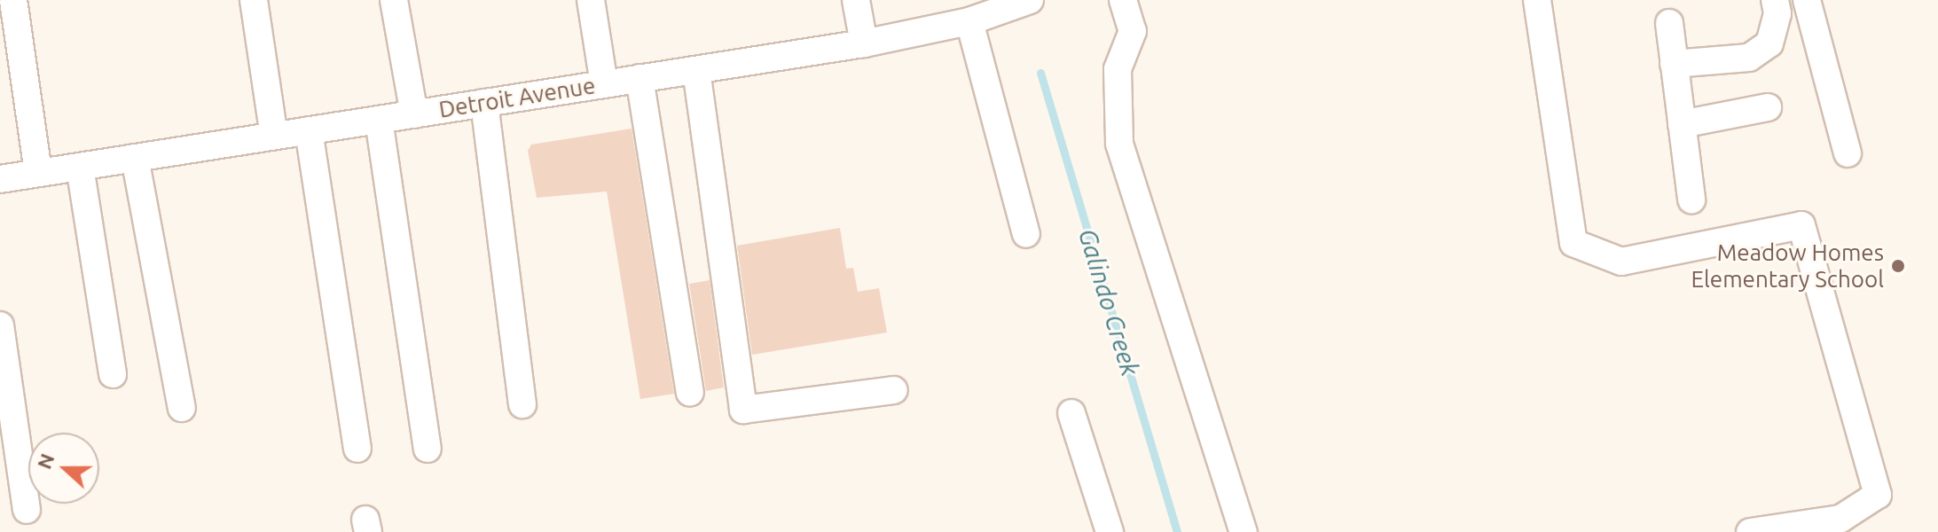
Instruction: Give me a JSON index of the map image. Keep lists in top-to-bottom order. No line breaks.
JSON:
{"streets":{"street":["Detroit Avenue"]},"water":["Galindo Creek"],"places":["Meadow Homes Elementary School"],"north":"left"}
